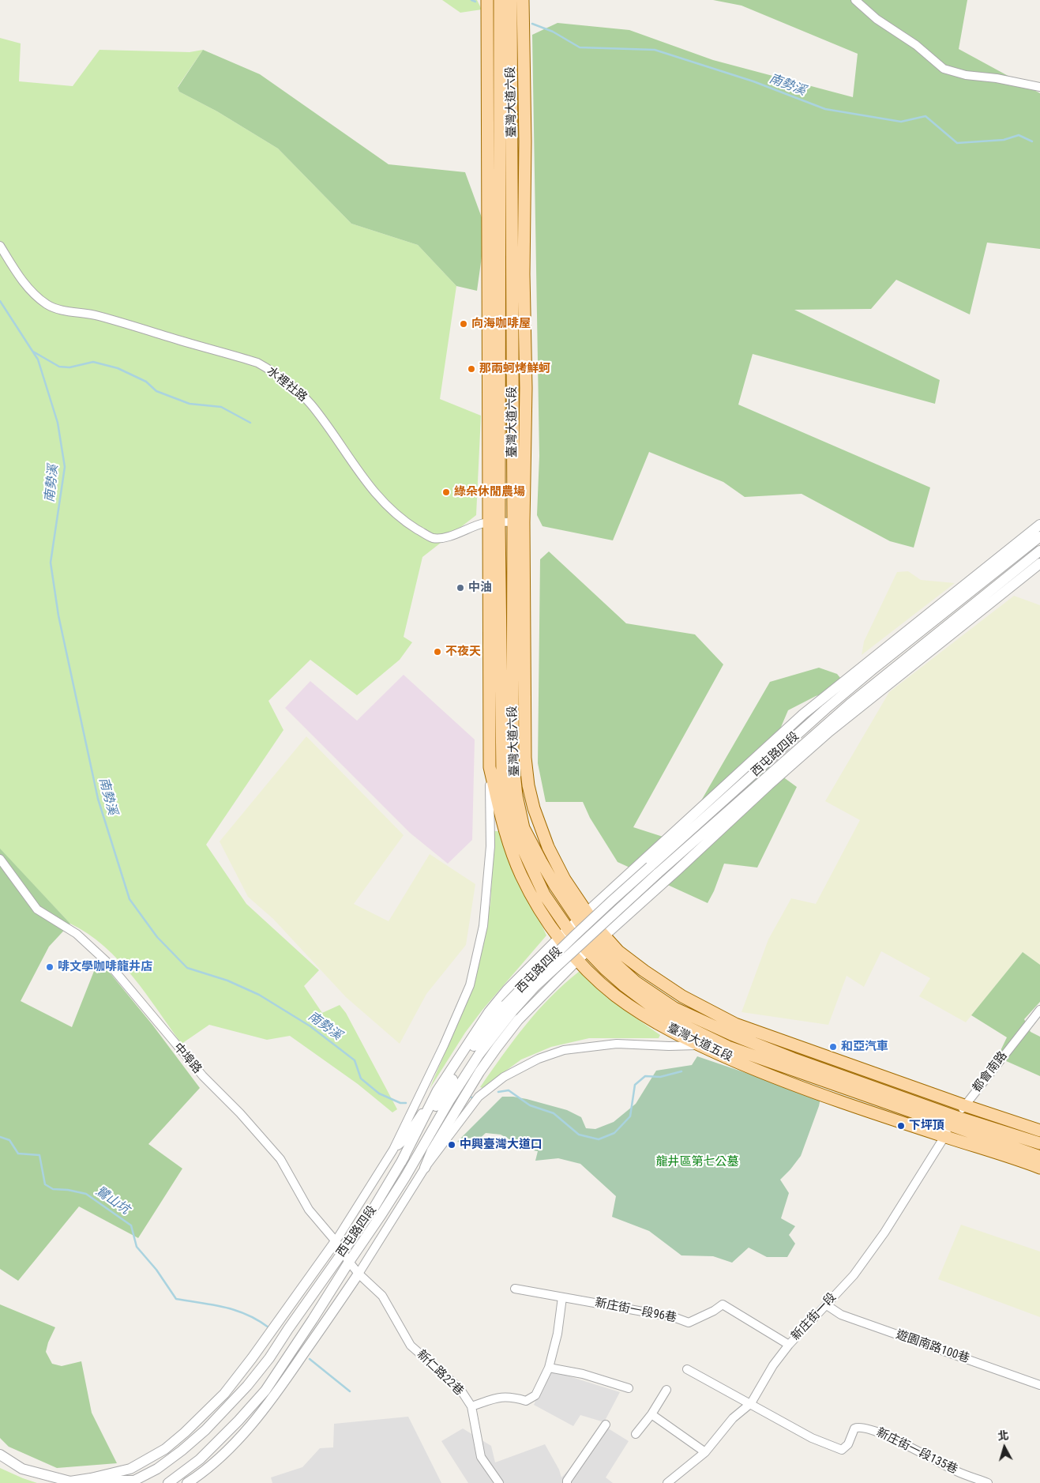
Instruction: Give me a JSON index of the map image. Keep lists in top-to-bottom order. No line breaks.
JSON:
{"streets":{"main road":["臺灣大道六段","臺灣大道五段"],"street":["水裡社路","西屯路四段","中埠路","都會南路","新庄街一段96巷","新庄街一段","遊園南路100巷","新仁路22巷","新庄街一段135巷"]},"crossings":[["臺灣大道六段","水裡社路"],["臺灣大道六段","西屯路四段"],["臺灣大道六段","臺灣大道五段"],["西屯路四段","臺灣大道五段"],["西屯路四段","中埠路"],["西屯路四段","新仁路22巷"],["臺灣大道五段","都會南路"],["臺灣大道五段","新庄街一段"],["中埠路","新仁路22巷"],["都會南路","新庄街一段"],["新庄街一段96巷","新庄街一段"],["新庄街一段","遊園南路100巷"],["新庄街一段","新庄街一段135巷"]],"water":["南勢溪","鷺山坑"],"parks":["龍井區第七公墓"],"places":["向海咖啡屋","那兩蚵烤鮮蚵","綠朵休閒農場","中油","不夜天","啡文學咖啡龍井店","和亞汽車","下坪頂","中興臺灣大道口"],"north":"top"}
